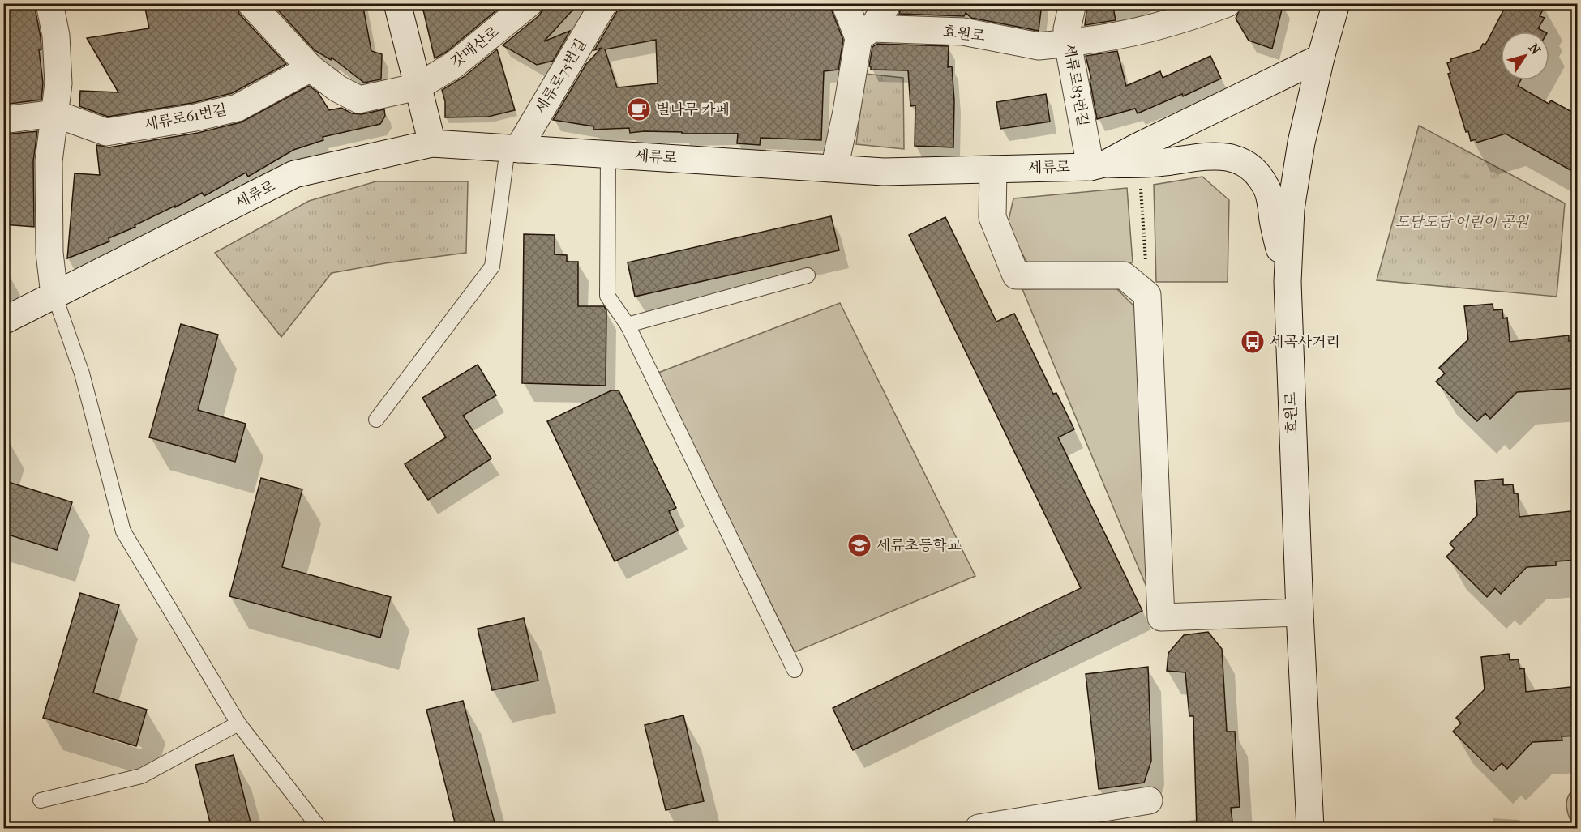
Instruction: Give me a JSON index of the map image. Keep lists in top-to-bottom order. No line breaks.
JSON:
{"streets":{"street":["효원로","갓매산로","세류로75번길","세류로83번길","세류로61번길","세류로"]},"crossings":[["효원로","세류로"],["갓매산로","세류로61번길"],["세류로75번길","세류로"],["세류로83번길","세류로"]],"parks":["도담도담 어린이 공원"],"places":{"cafe":["별나무 카페"],"bus stop":["세곡사거리"],"school or university":["세류초등학교"]},"north":"top right"}
